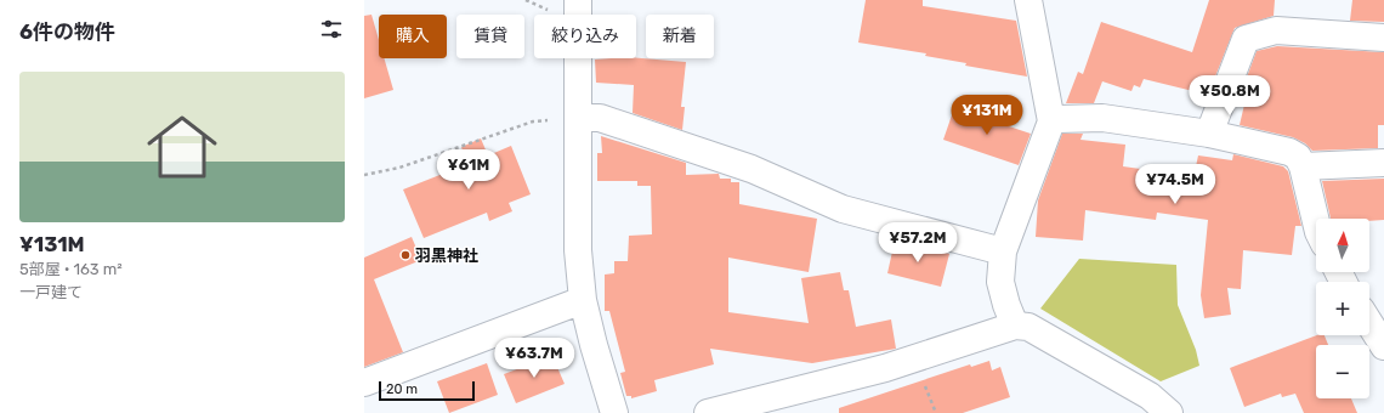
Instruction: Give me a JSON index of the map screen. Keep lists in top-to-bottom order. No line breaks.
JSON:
{"places":["羽黒神社"],"scale_bar":"20 m","north":"top","page":{"heading":"6件の物件","chip":["購入","賃貸","絞り込み","新着"],"list":[{"name":"¥131M","note":"5部屋 · 163 m² · 一戸建て"}],"price":["¥50.8M","¥131M","¥61M","¥74.5M","¥57.2M","¥63.7M"],"map_buttons":["+","−"],"scale":"20 m"}}
